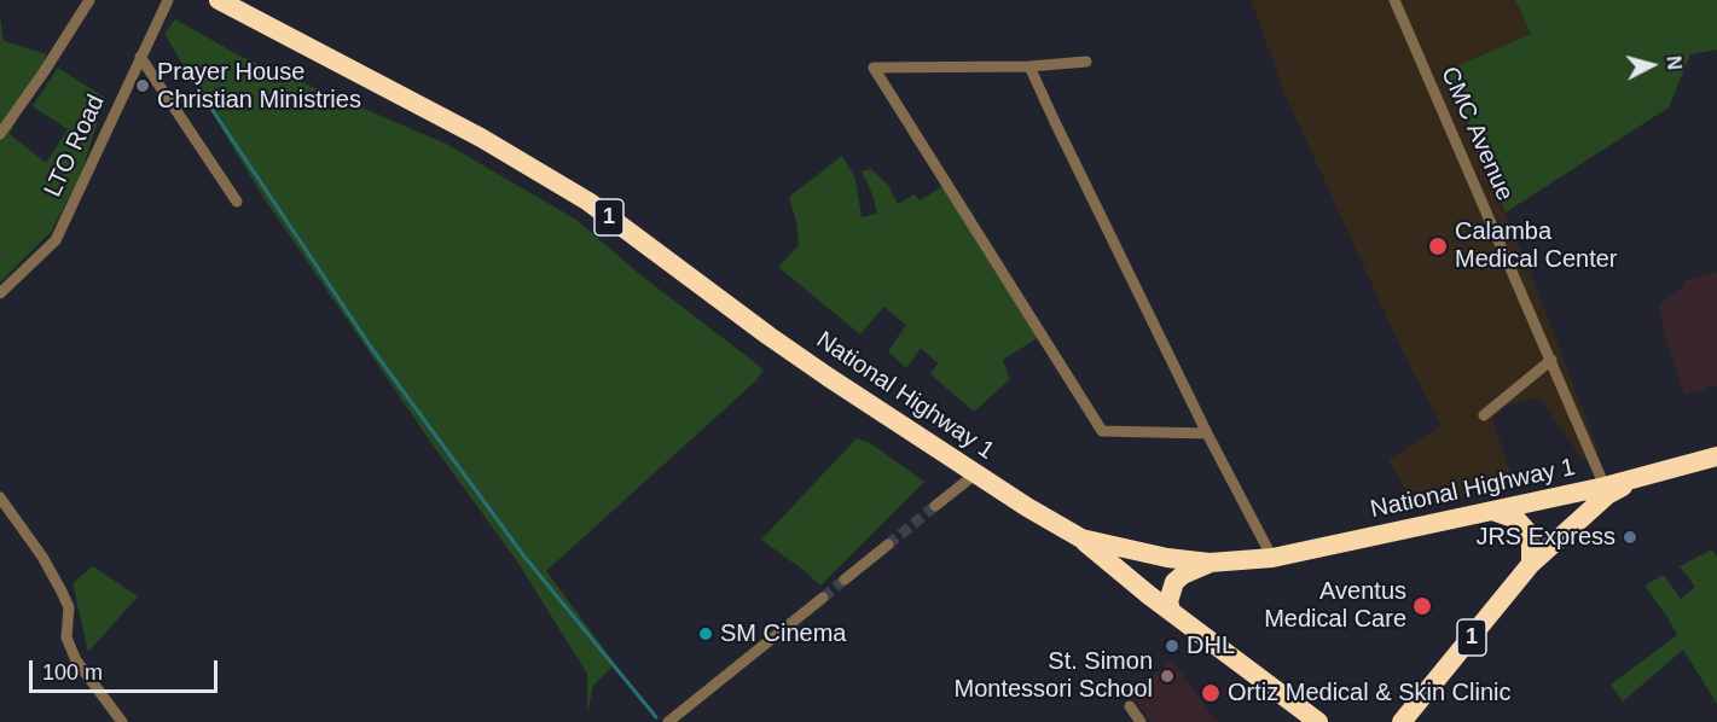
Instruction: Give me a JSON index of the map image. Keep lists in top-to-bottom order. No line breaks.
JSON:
{"streets":{"highway":["1","National Highway 1"],"street":["CMC Avenue","LTO Road"]},"crossings":[["CMC Avenue","National Highway 1"],["1","National Highway 1"]],"places":["Prayer House Christian Ministries","Calamba Medical Center","JRS Express","Aventus Medical Care","SM Cinema","DHL","St. Simon Montessori School","Ortiz Medical & Skin Clinic"],"scale_bar":"100 m","north":"right"}
